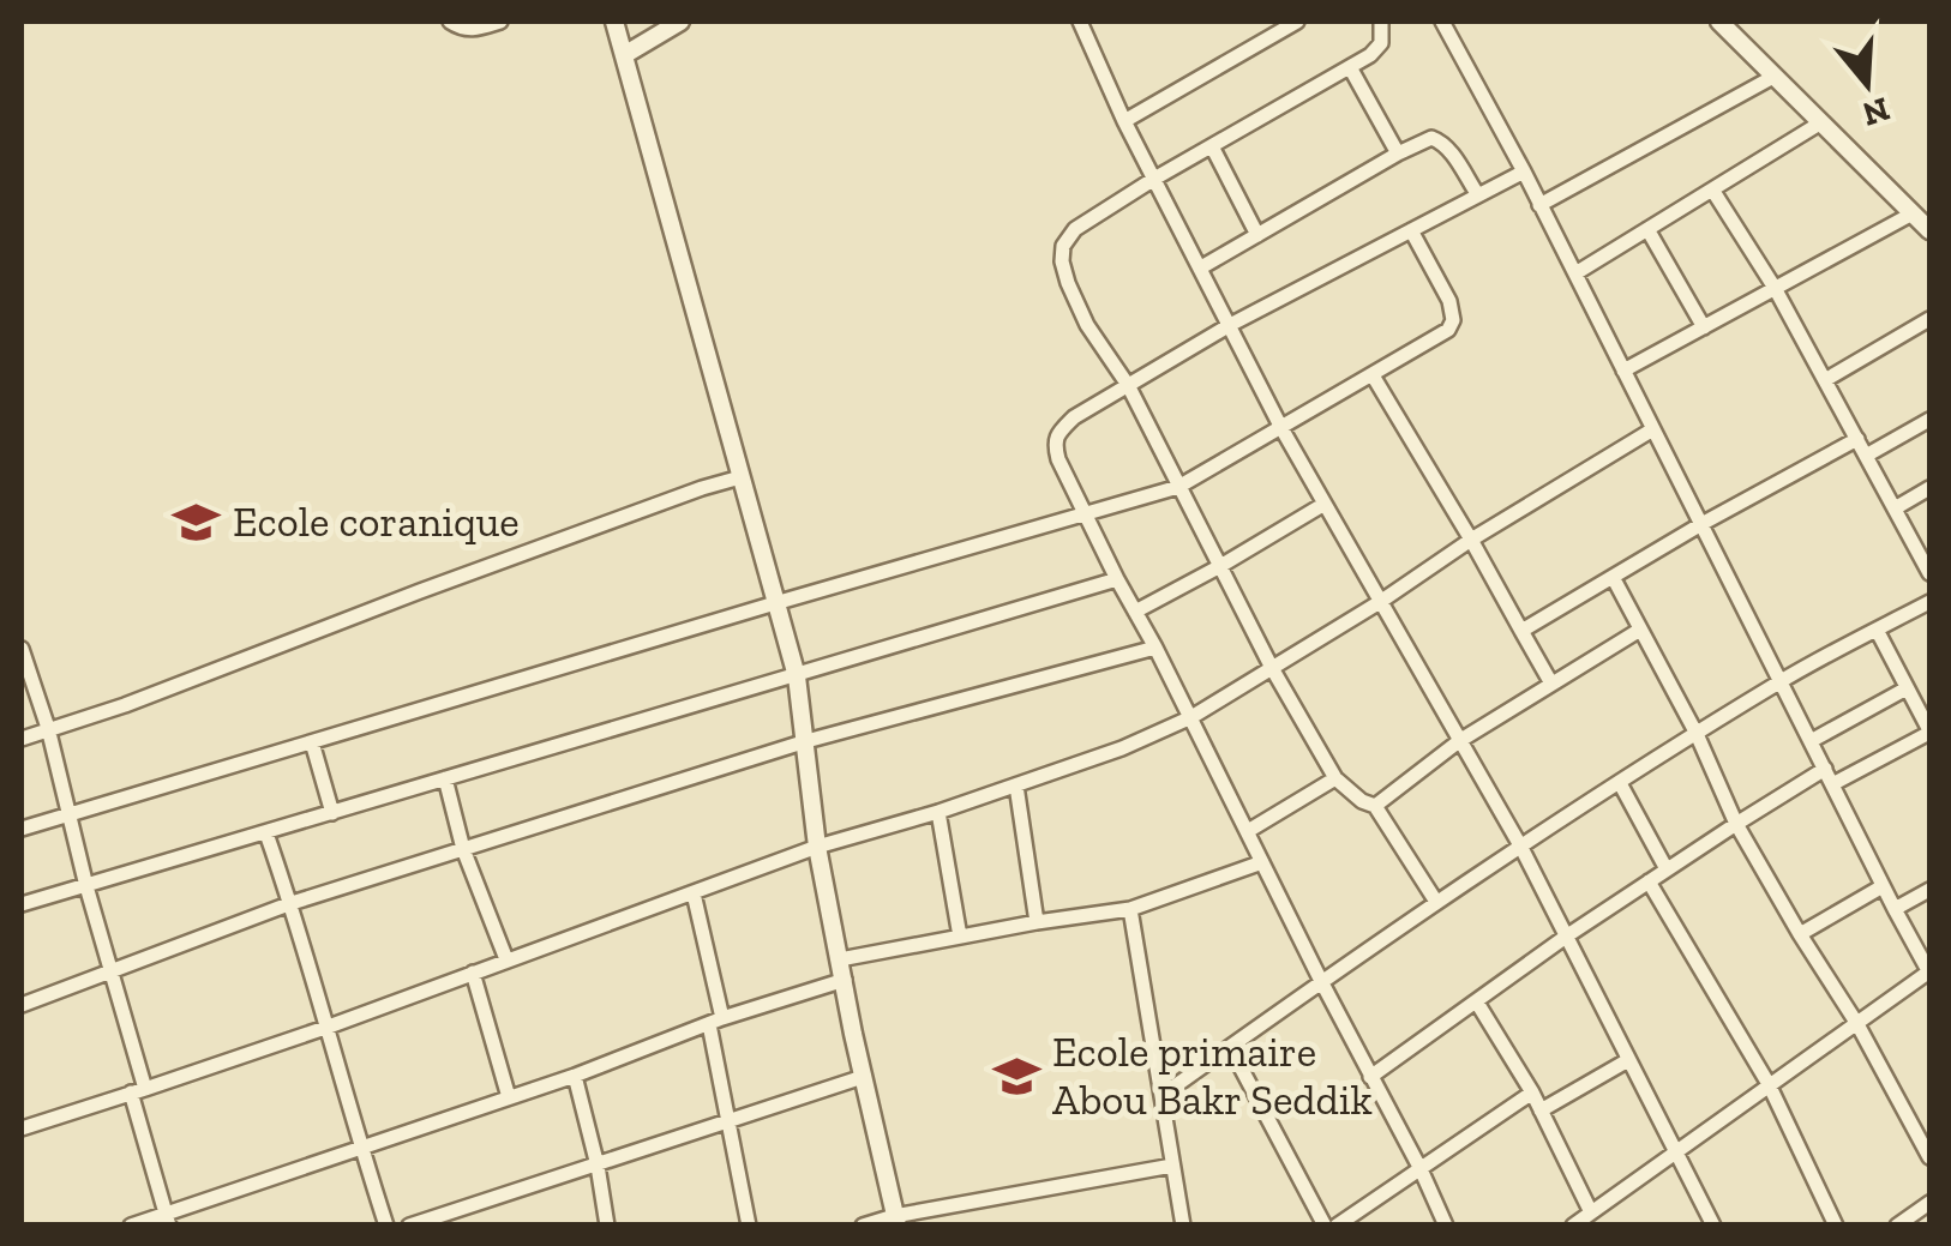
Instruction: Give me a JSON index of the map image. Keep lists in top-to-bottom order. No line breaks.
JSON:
{"places":{"school or university":["Ecole coranique","Ecole primaire Abou Bakr Seddik"]},"north":"bottom"}
